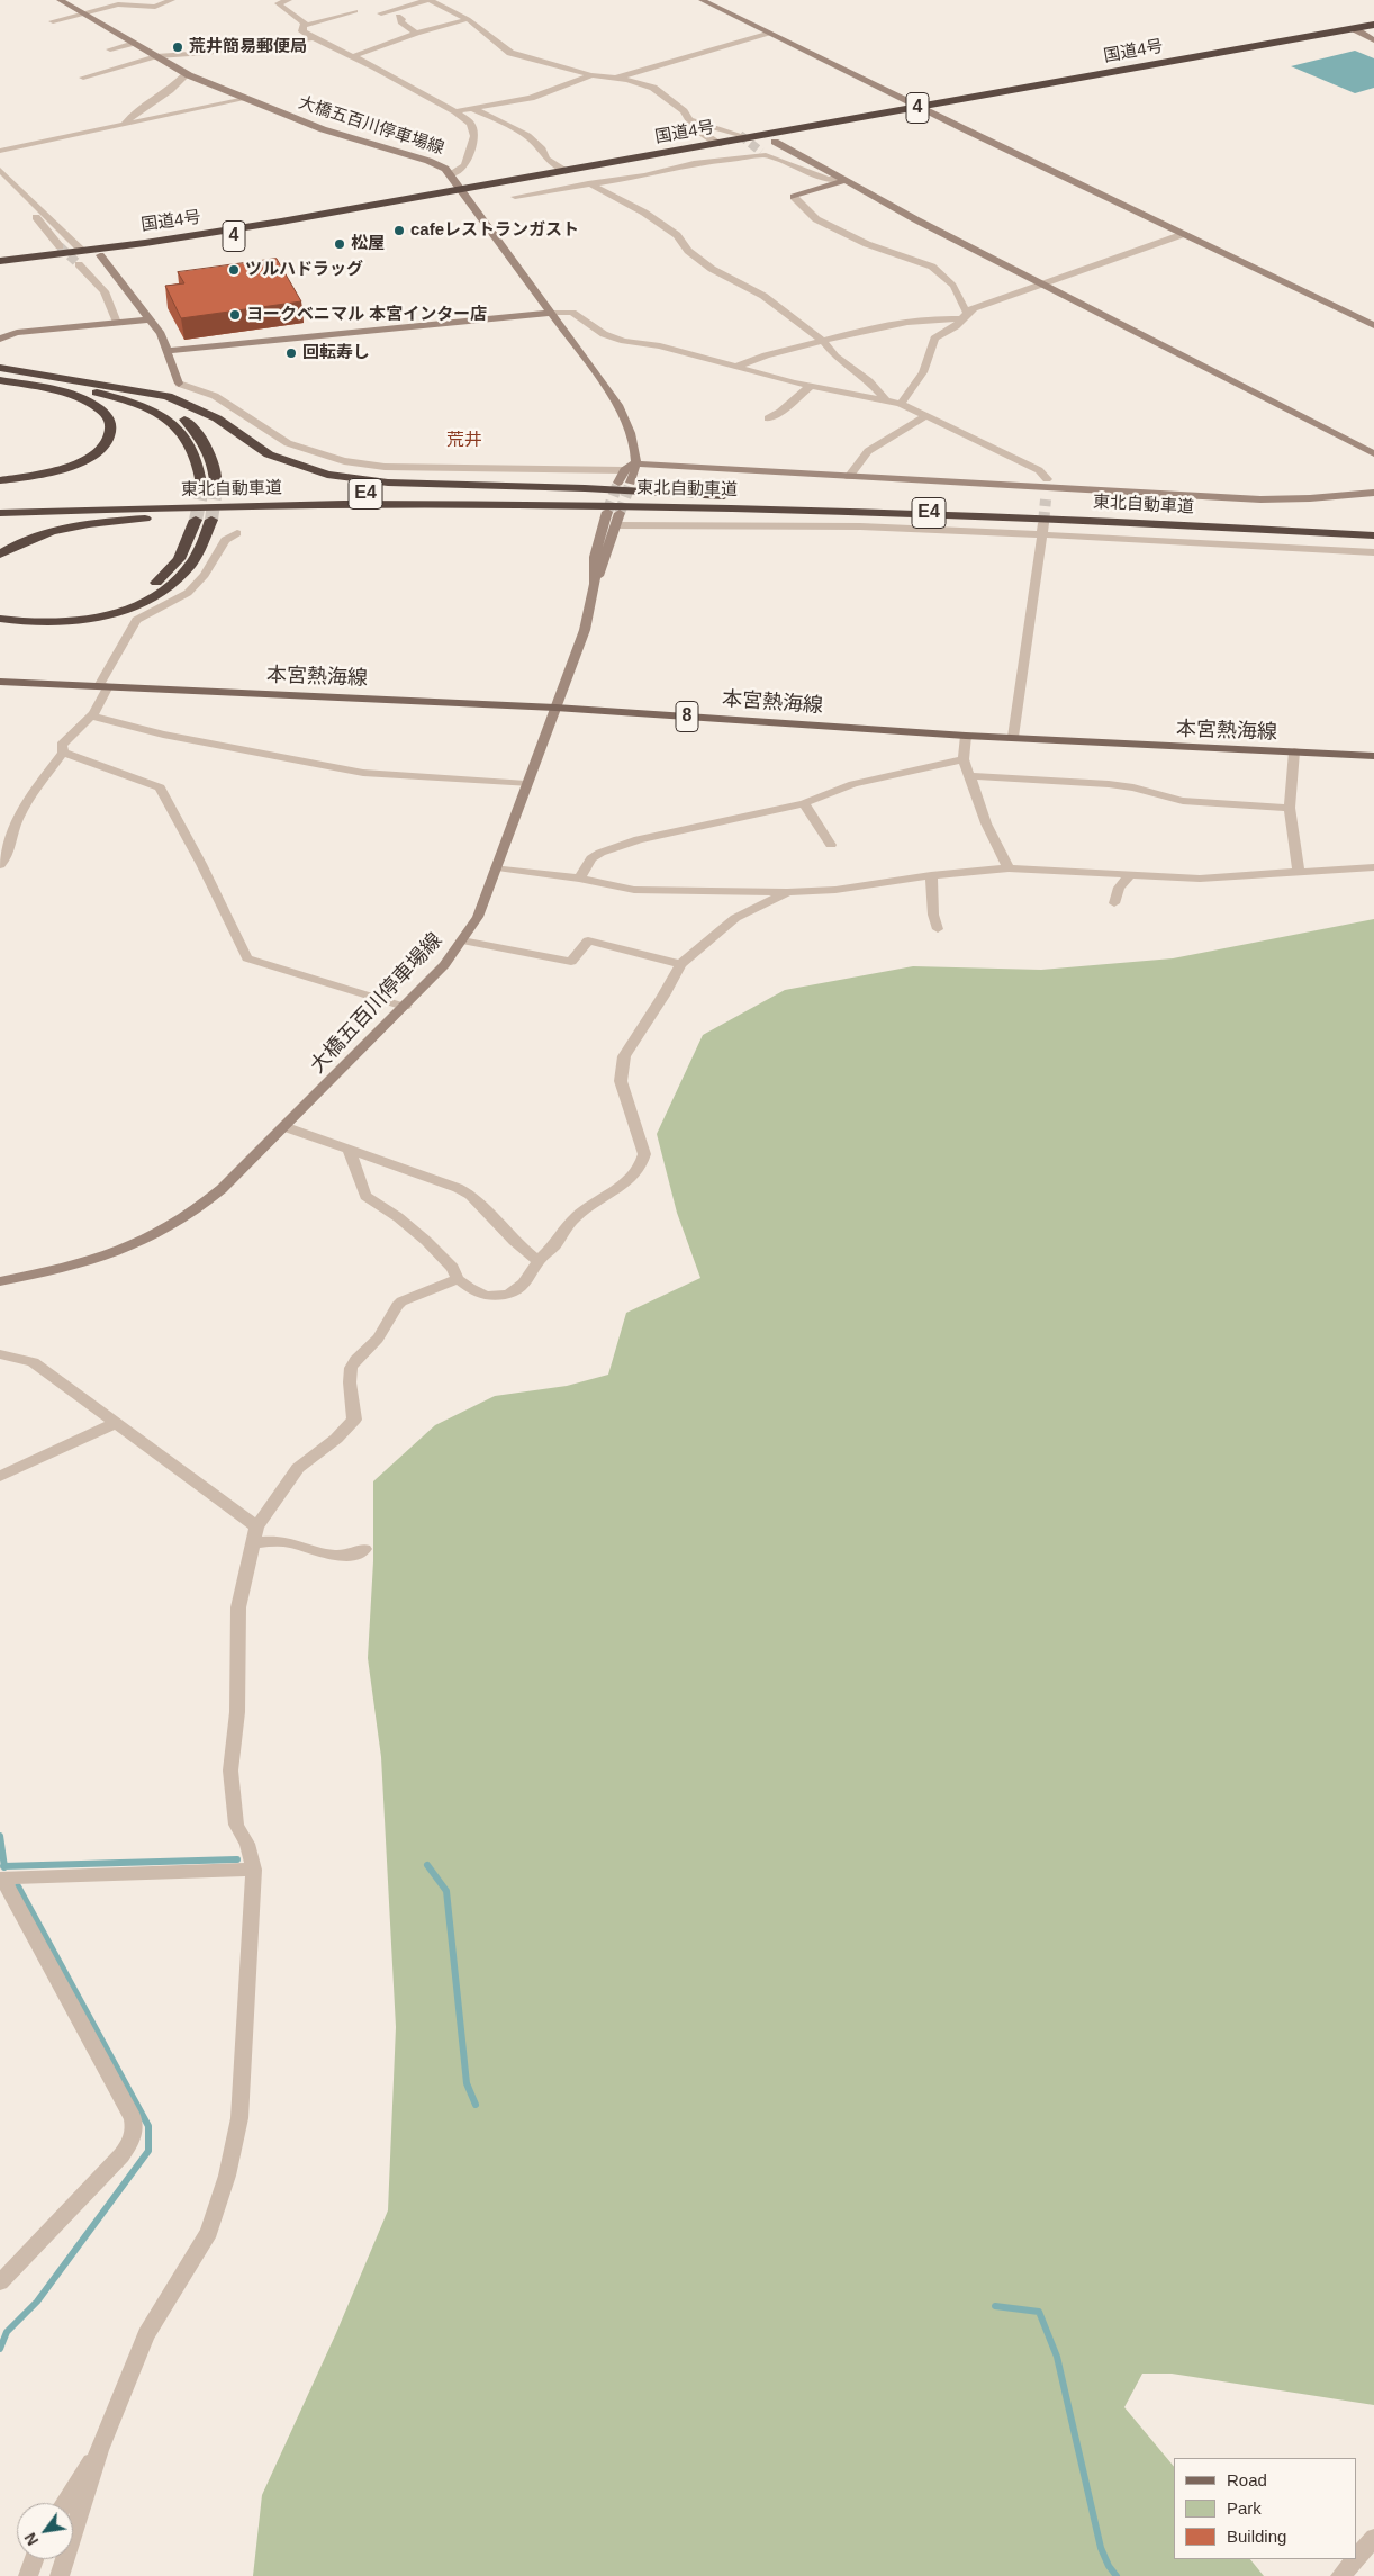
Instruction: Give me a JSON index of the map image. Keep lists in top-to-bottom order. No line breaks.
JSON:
{"streets":{"highway":["国道4号","4","東北自動車道","E4"],"main road":["本宮熱海線","8"],"street":["大橋五百川停車場線"]},"crossings":[["国道4号","大橋五百川停車場線"],["大橋五百川停車場線","本宮熱海線"]],"districts":["荒井"],"places":["荒井簡易郵便局","cafeレストランガスト","松屋","ツルハドラッグ","ヨークベニマル 本宮インター店","回転寿し"],"legend":["Road","Park","Building"],"north":"bottom left"}
